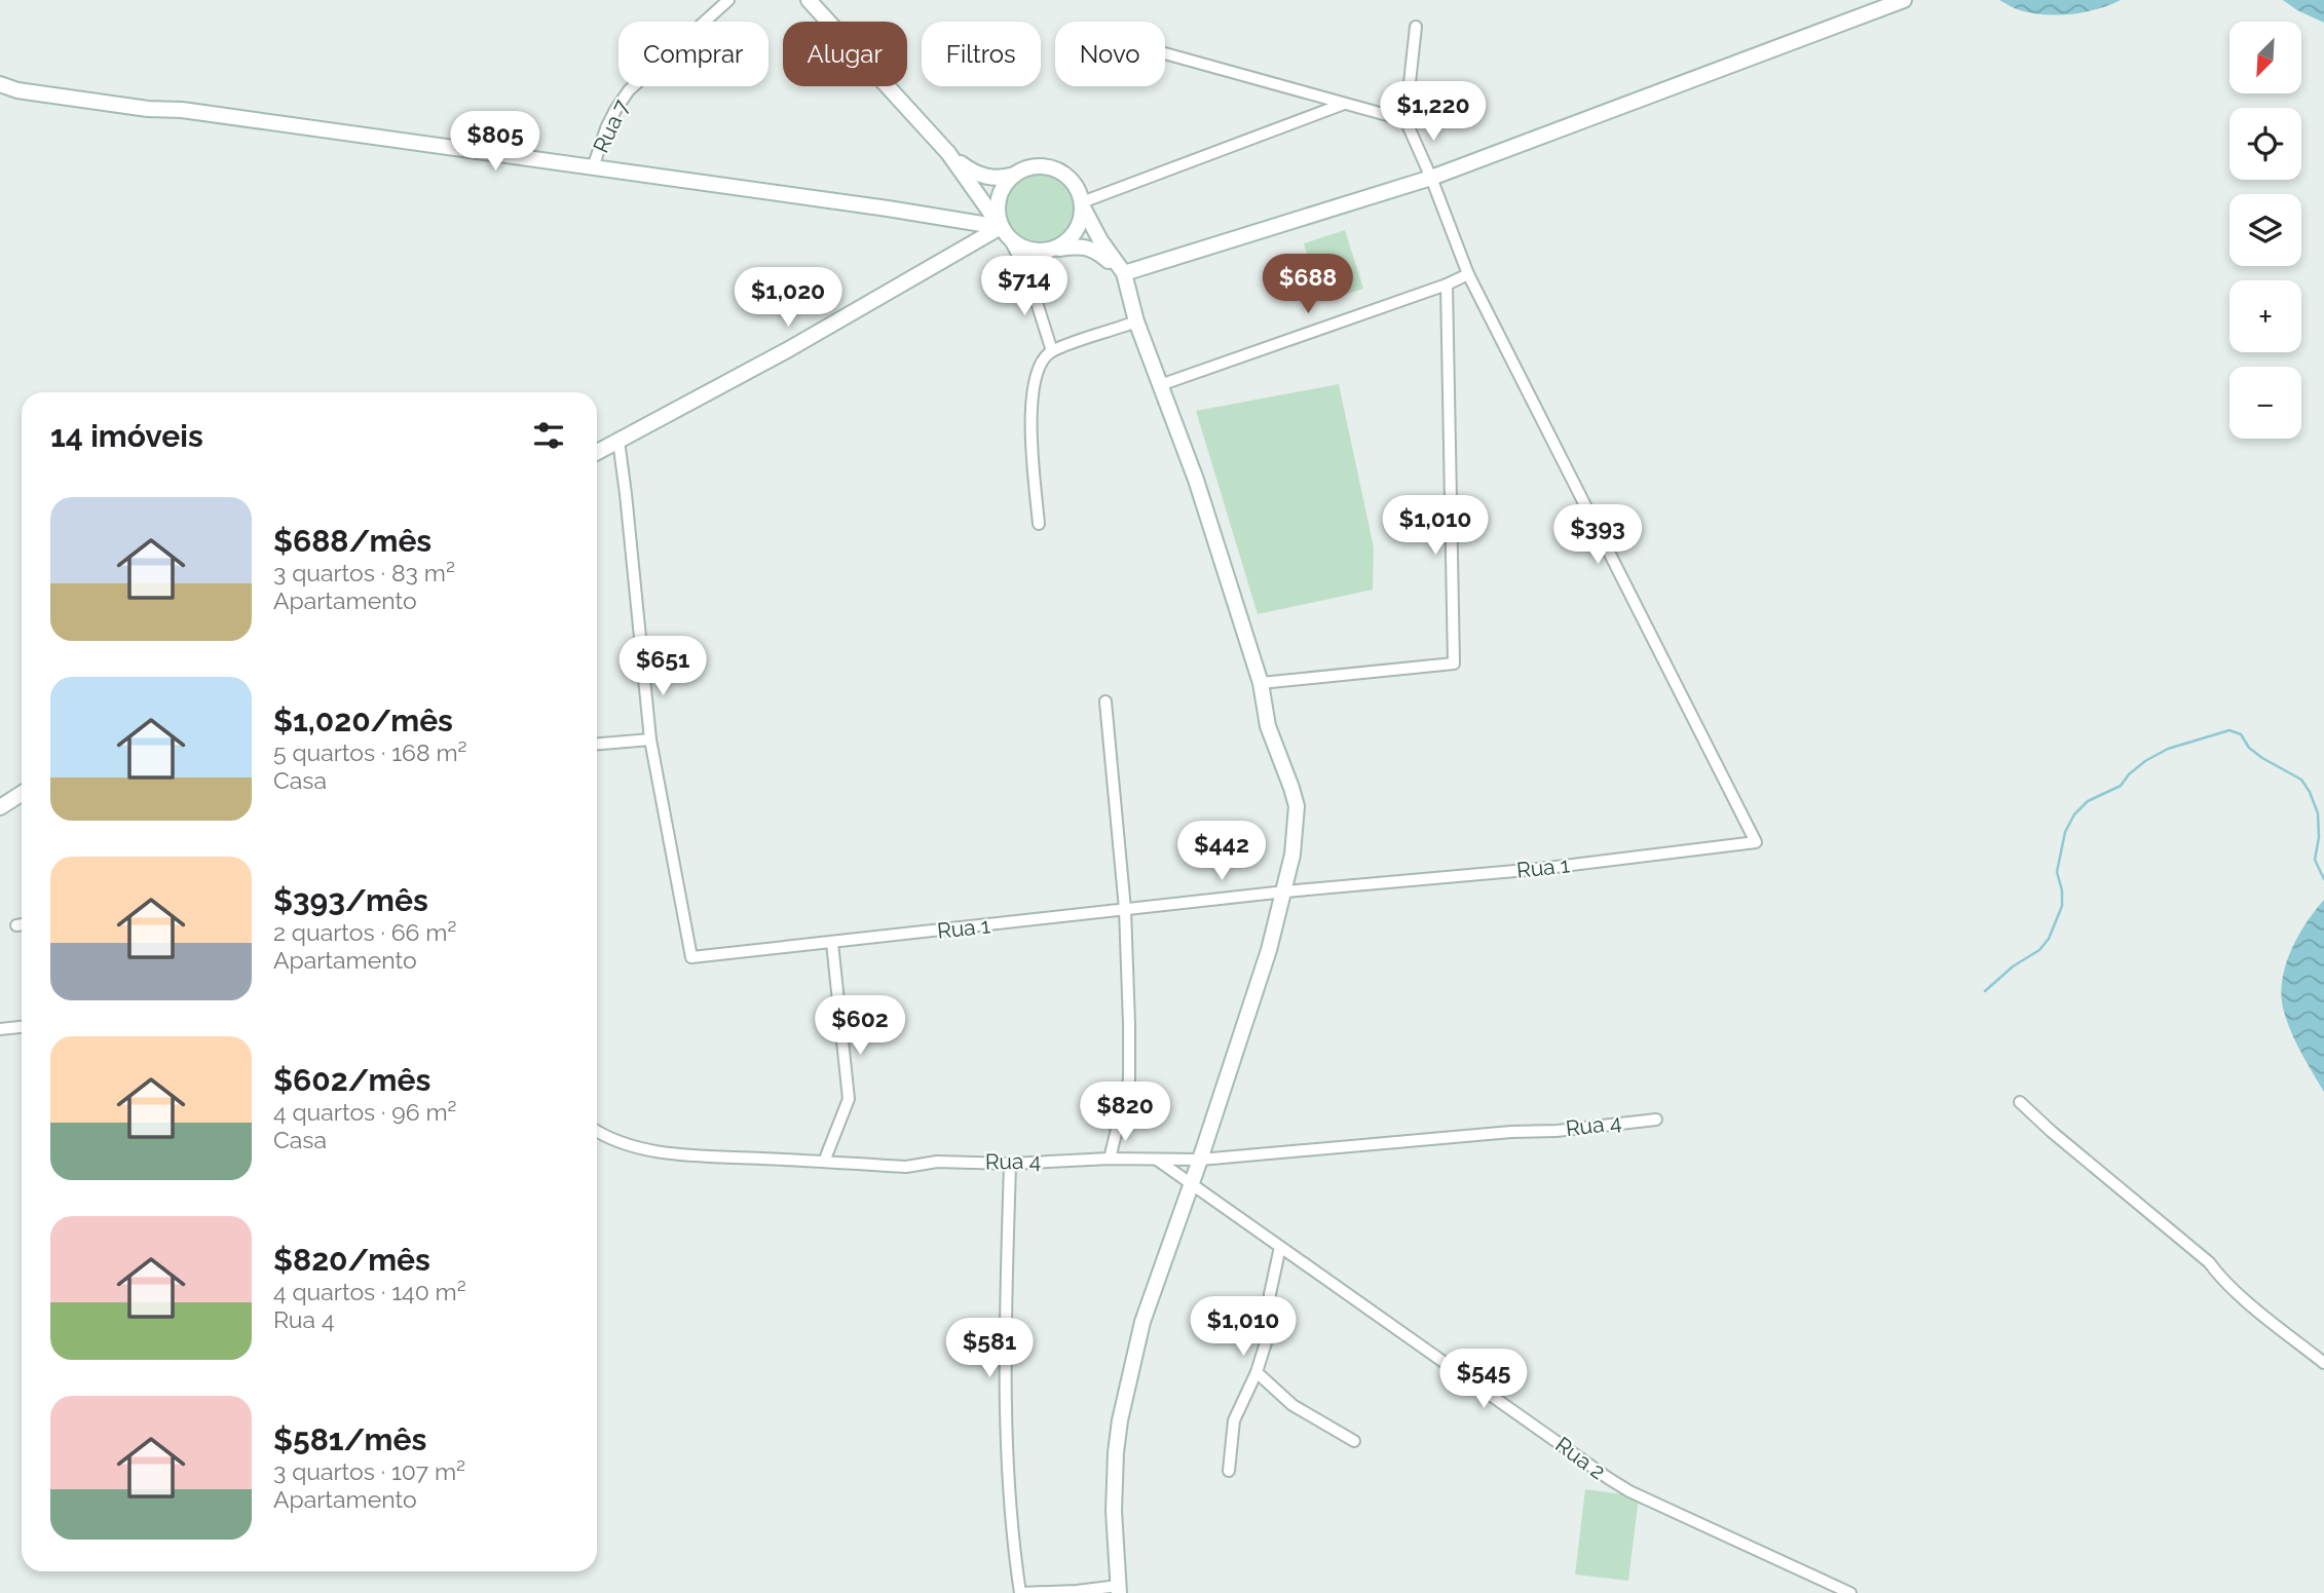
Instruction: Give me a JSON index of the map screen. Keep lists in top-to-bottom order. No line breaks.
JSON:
{"streets":{"street":["Rua 7","Rua 1","Rua 4","Rua 2"]},"crossings":[["Rua 4","Rua 2"]],"north":"bottom left","page":{"map_buttons":["+","−"],"chip":["Comprar","Alugar","Filtros","Novo"],"price":["$1,220","$805","$688","$714","$1,020","$1,010","$393","$651","$442","$602","$820","$1,010","$581","$545"],"heading":"14 imóveis","list":[{"name":"$688/mês","note":"3 quartos · 83 m² · Apartamento"},{"name":"$1,020/mês","note":"5 quartos · 168 m² · Casa"},{"name":"$393/mês","note":"2 quartos · 66 m² · Apartamento"},{"name":"$602/mês","note":"4 quartos · 96 m² · Casa"},{"name":"$820/mês","note":"4 quartos · 140 m² · Rua 4"},{"name":"$581/mês","note":"3 quartos · 107 m² · Apartamento"}]}}
